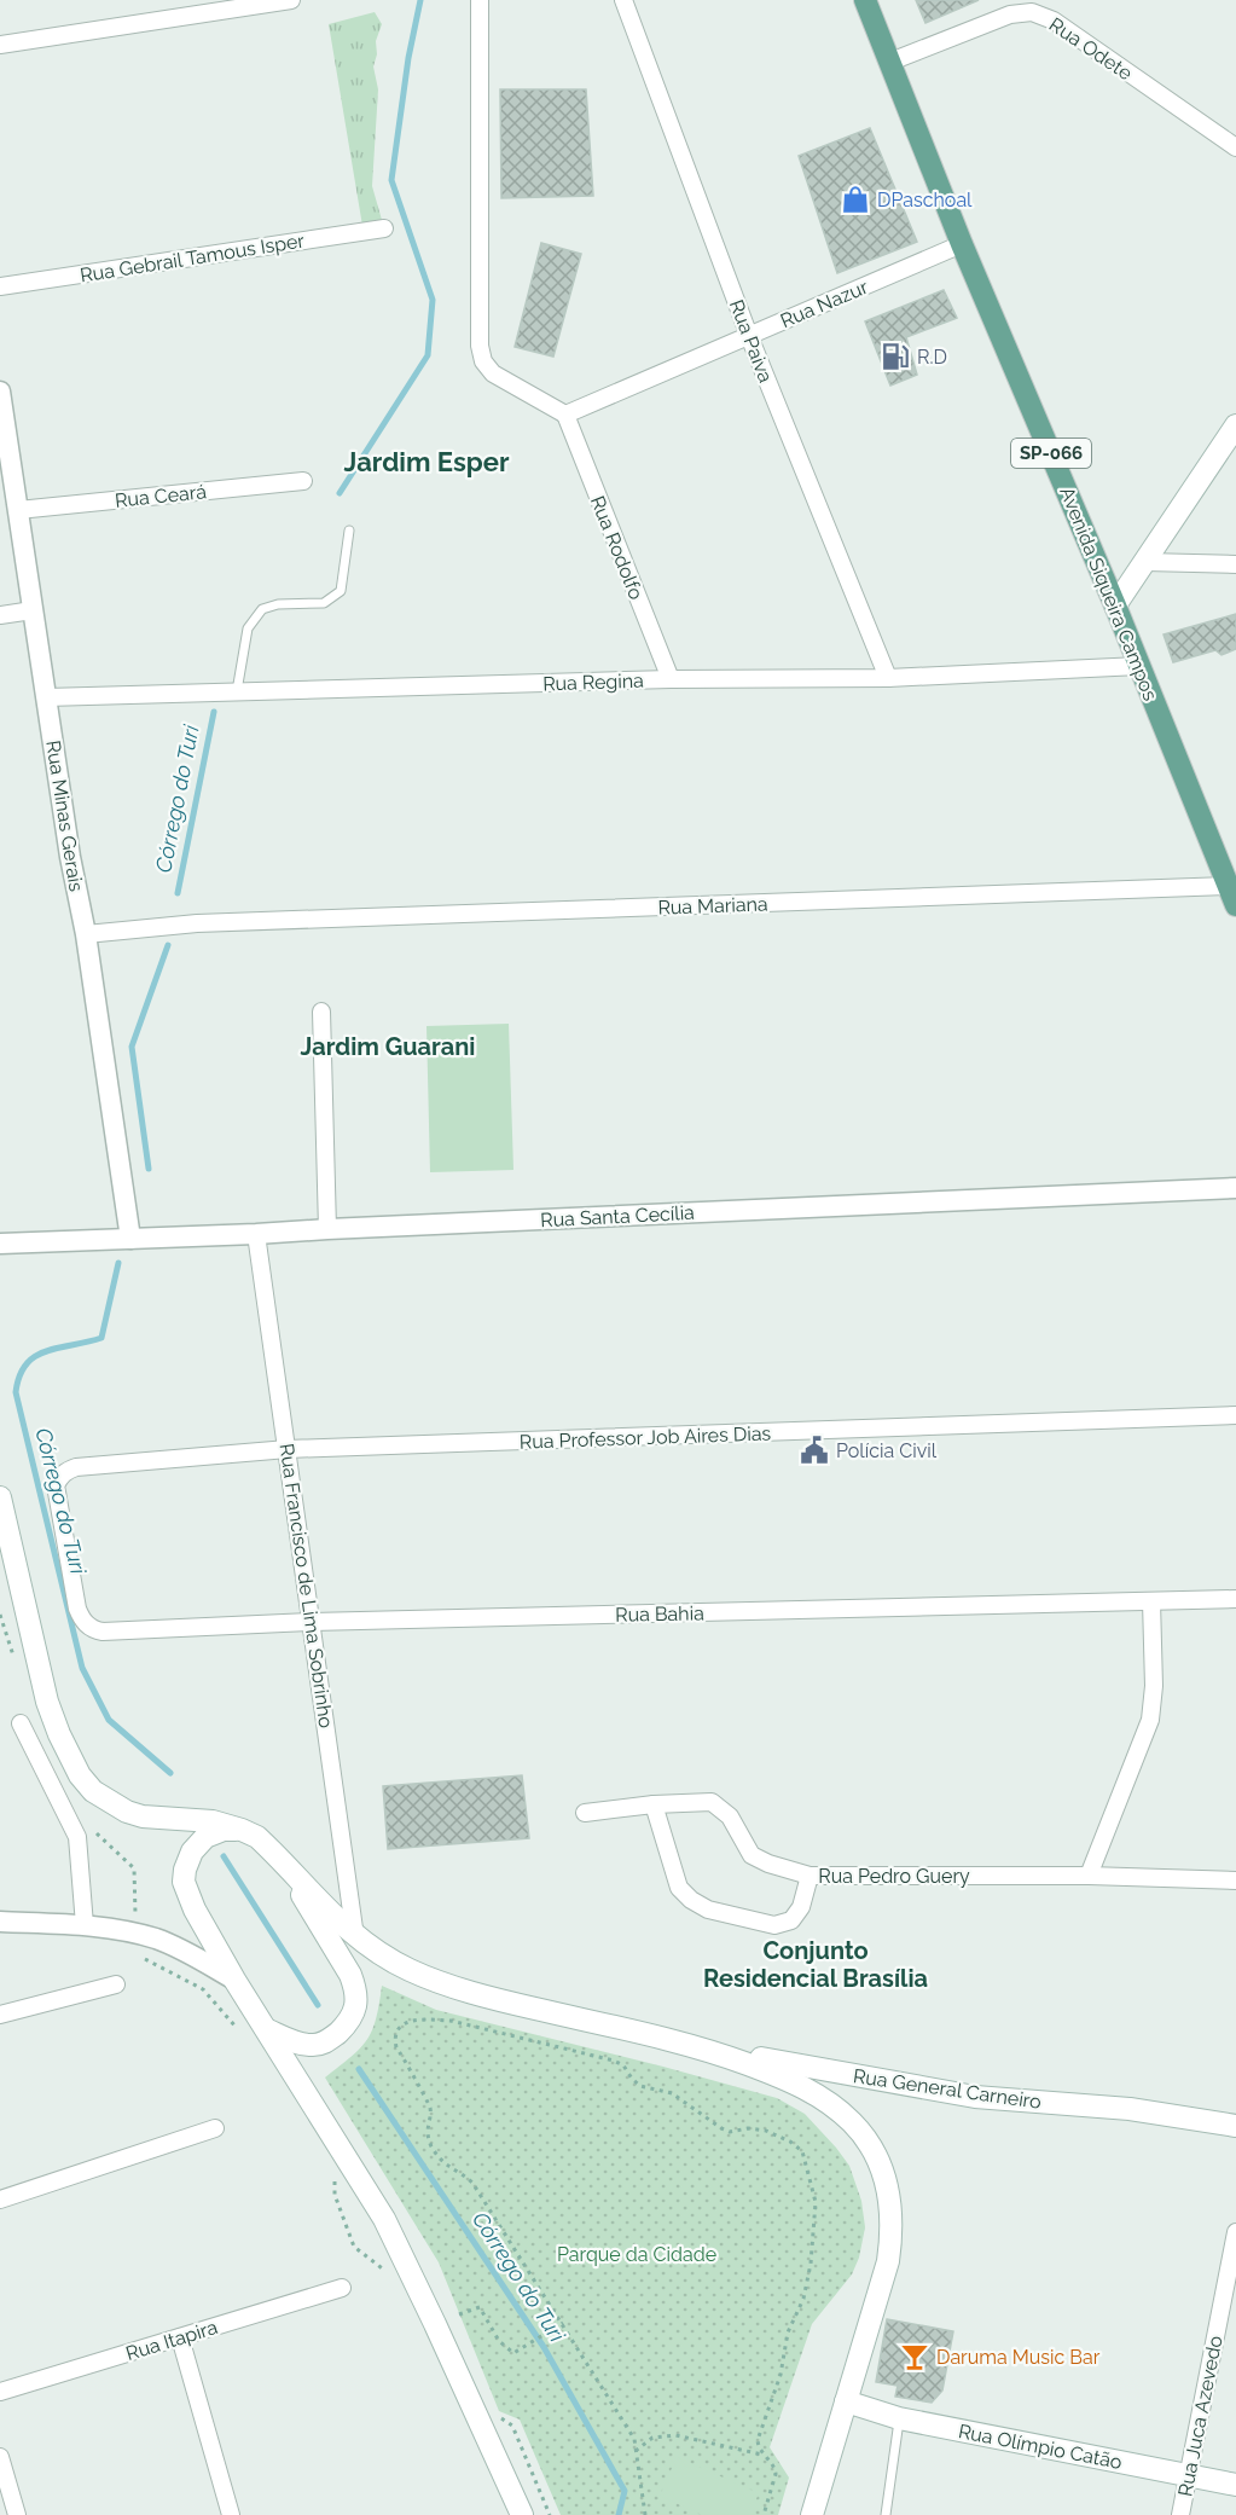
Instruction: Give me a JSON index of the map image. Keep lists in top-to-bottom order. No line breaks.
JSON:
{"streets":{"main road":["SP-066","Avenida Siqueira Campos","Rua General Carneiro","Rua Olímpio Catão"],"street":["Rua Odete","Rua Gebrail Tamous Isper","Rua Nazur","Rua Paiva","Rua Ceará","Rua Rodolfo","Rua Regina","Rua Minas Gerais","Rua Mariana","Rua Santa Cecília","Rua Professor Job Aires Dias","Rua Francisco de Lima Sobrinho","Rua Bahia","Rua Pedro Guery","Rua Itapira","Rua Juca Azevedo"]},"crossings":[["Rua Odete","Avenida Siqueira Campos"],["Rua Nazur","Rua Paiva"],["Rua Nazur","Rua Rodolfo"],["Rua Nazur","Avenida Siqueira Campos"],["Rua Paiva","Rua Regina"],["Rua Ceará","Rua Minas Gerais"],["Rua Rodolfo","Rua Regina"],["Avenida Siqueira Campos","Rua Regina"],["Avenida Siqueira Campos","Rua Mariana"],["Rua Regina","Rua Minas Gerais"],["Rua Minas Gerais","Rua Mariana"],["Rua Minas Gerais","Rua Santa Cecília"],["Rua Santa Cecília","Rua Francisco de Lima Sobrinho"],["Rua Professor Job Aires Dias","Rua Francisco de Lima Sobrinho"],["Rua Professor Job Aires Dias","Rua Bahia"],["Rua Francisco de Lima Sobrinho","Rua Bahia"],["Rua Juca Azevedo","Rua Olímpio Catão"]],"districts":["Jardim Esper","Jardim Guarani","Conjunto Residencial Brasília"],"water":["Córrego do Turi"],"parks":["Parque da Cidade"],"places":{"shop":["DPaschoal"],"fuel station":["R.D"],"public building":["Polícia Civil"],"bar":["Daruma Music Bar"]}}
